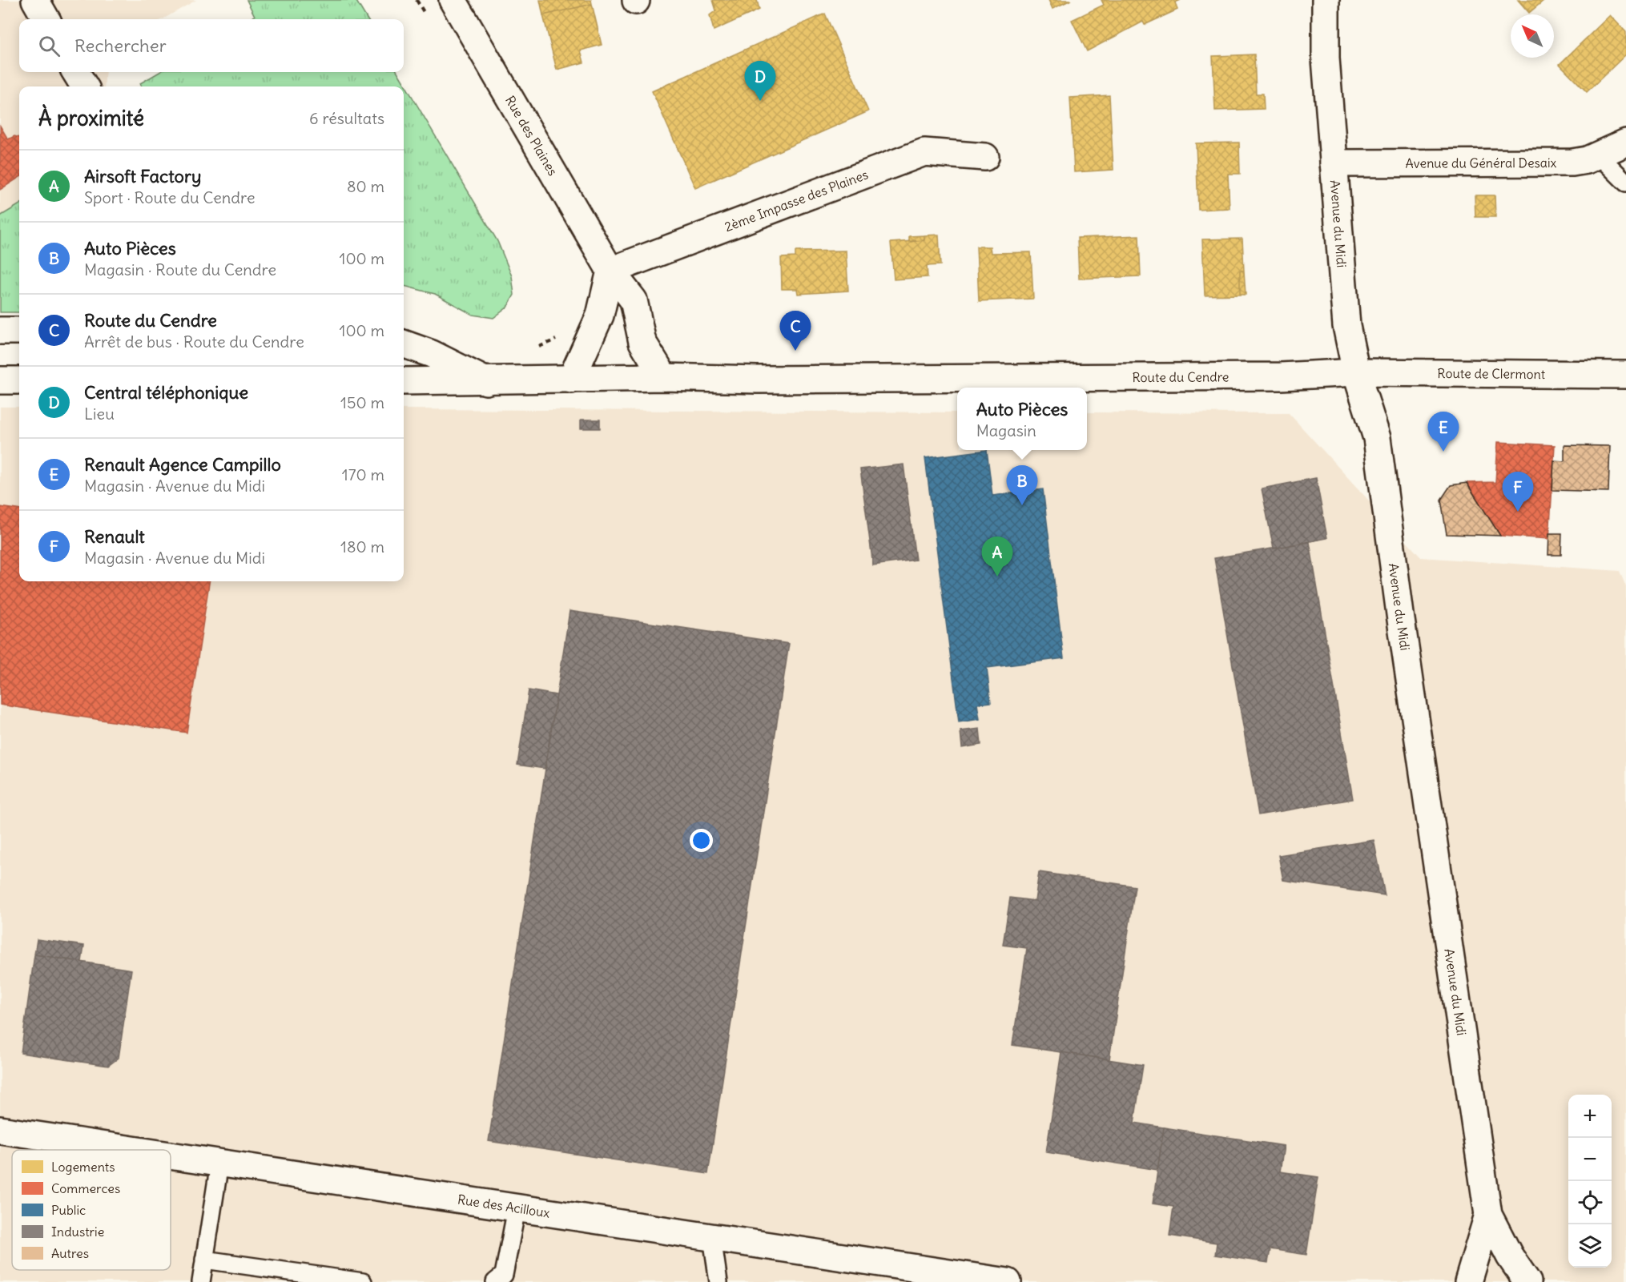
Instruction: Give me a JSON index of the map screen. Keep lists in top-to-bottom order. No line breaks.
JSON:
{"streets":{"street":["Rue des Plaines","Avenue du Général Desaix","2ème Impasse des Plaines","Avenue du Midi","Route de Clermont","Route du Cendre","Rue des Acilloux"]},"crossings":[["Rue des Plaines","2ème Impasse des Plaines"],["Rue des Plaines","Route du Cendre"],["Avenue du Général Desaix","Avenue du Midi"],["Avenue du Midi","Route de Clermont"],["Avenue du Midi","Route du Cendre"],["Route de Clermont","Route du Cendre"]],"legend":["Logements","Commerces","Public","Industrie","Autres"],"north":"top left","page":{"search":"Rechercher","pins":["D","C","E","B","F","A"],"heading":["À proximité","6 résultats"],"list":[{"mark":"A","name":"Airsoft Factory","note":"Sport · Route du Cendre","value":"80 m"},{"mark":"B","name":"Auto Pièces","note":"Magasin · Route du Cendre","value":"100 m"},{"mark":"C","name":"Route du Cendre","note":"Arrêt de bus · Route du Cendre","value":"100 m"},{"mark":"D","name":"Central téléphonique","note":"Lieu","value":"150 m"},{"mark":"E","name":"Renault Agence Campillo","note":"Magasin · Avenue du Midi","value":"170 m"},{"mark":"F","name":"Renault","note":"Magasin · Avenue du Midi","value":"180 m"}],"popup":["Auto Pièces","Magasin"],"map_buttons":["+","−"]}}
